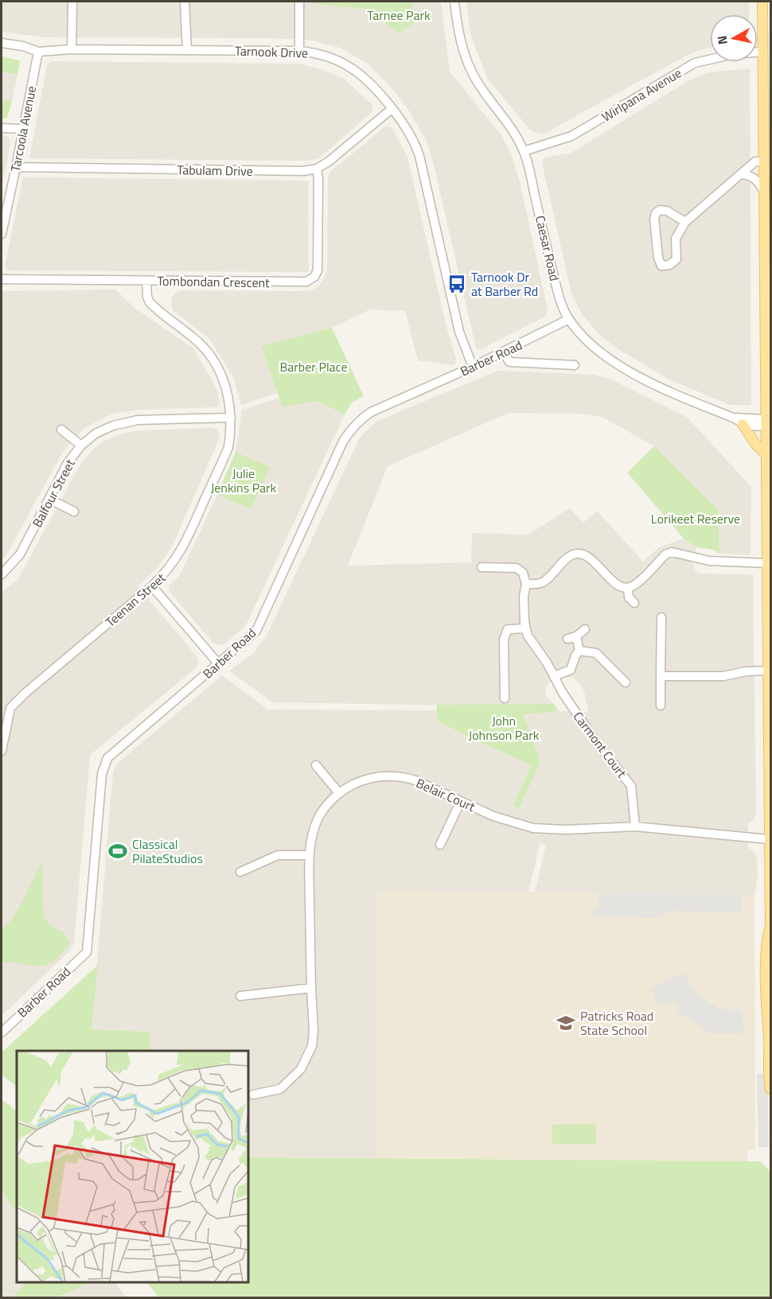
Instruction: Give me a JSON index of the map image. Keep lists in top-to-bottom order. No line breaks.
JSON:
{"streets":{"street":["Tarnook Drive","Wirlpana Avenue","Tarcoola Avenue","Tabulam Drive","Caesar Road","Tombondan Crescent","Barber Road","Balfour Street","Teenan Street","Carmont Court","Belair Court"]},"crossings":[["Tarnook Drive","Tarcoola Avenue"],["Tarnook Drive","Barber Road"],["Wirlpana Avenue","Caesar Road"],["Tarcoola Avenue","Tabulam Drive"],["Tabulam Drive","Tombondan Crescent"],["Caesar Road","Barber Road"],["Tombondan Crescent","Teenan Street"],["Balfour Street","Teenan Street"],["Carmont Court","Belair Court"]],"parks":["Tarnee Park","Barber Place","Julie Jenkins Park","Lorikeet Reserve","John Johnson Park"],"places":{"bus stop":["Tarnook Dr at Barber Rd"],"sports":["Classical PilateStudios"],"school or university":["Patricks Road State School"]},"north":"left"}
